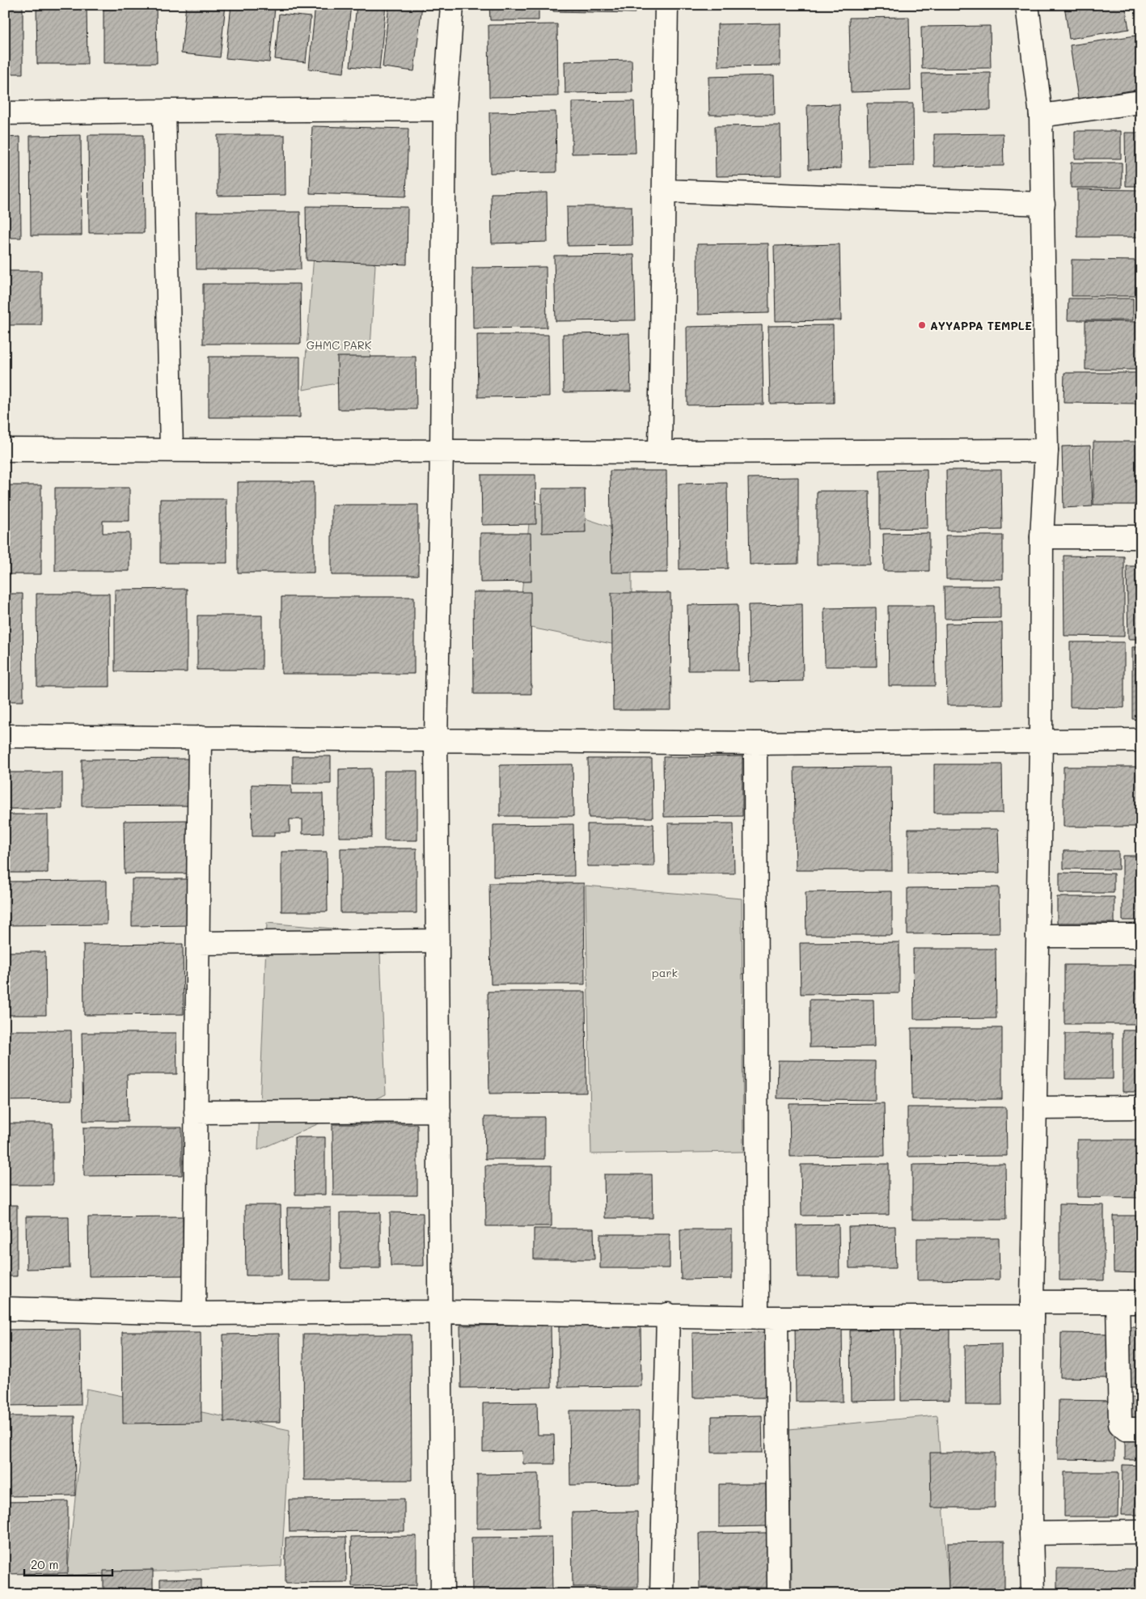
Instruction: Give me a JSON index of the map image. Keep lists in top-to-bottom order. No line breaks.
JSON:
{"parks":["GHMC PARK","park"],"places":["AYYAPPA TEMPLE"],"scale_bar":"20 m"}
